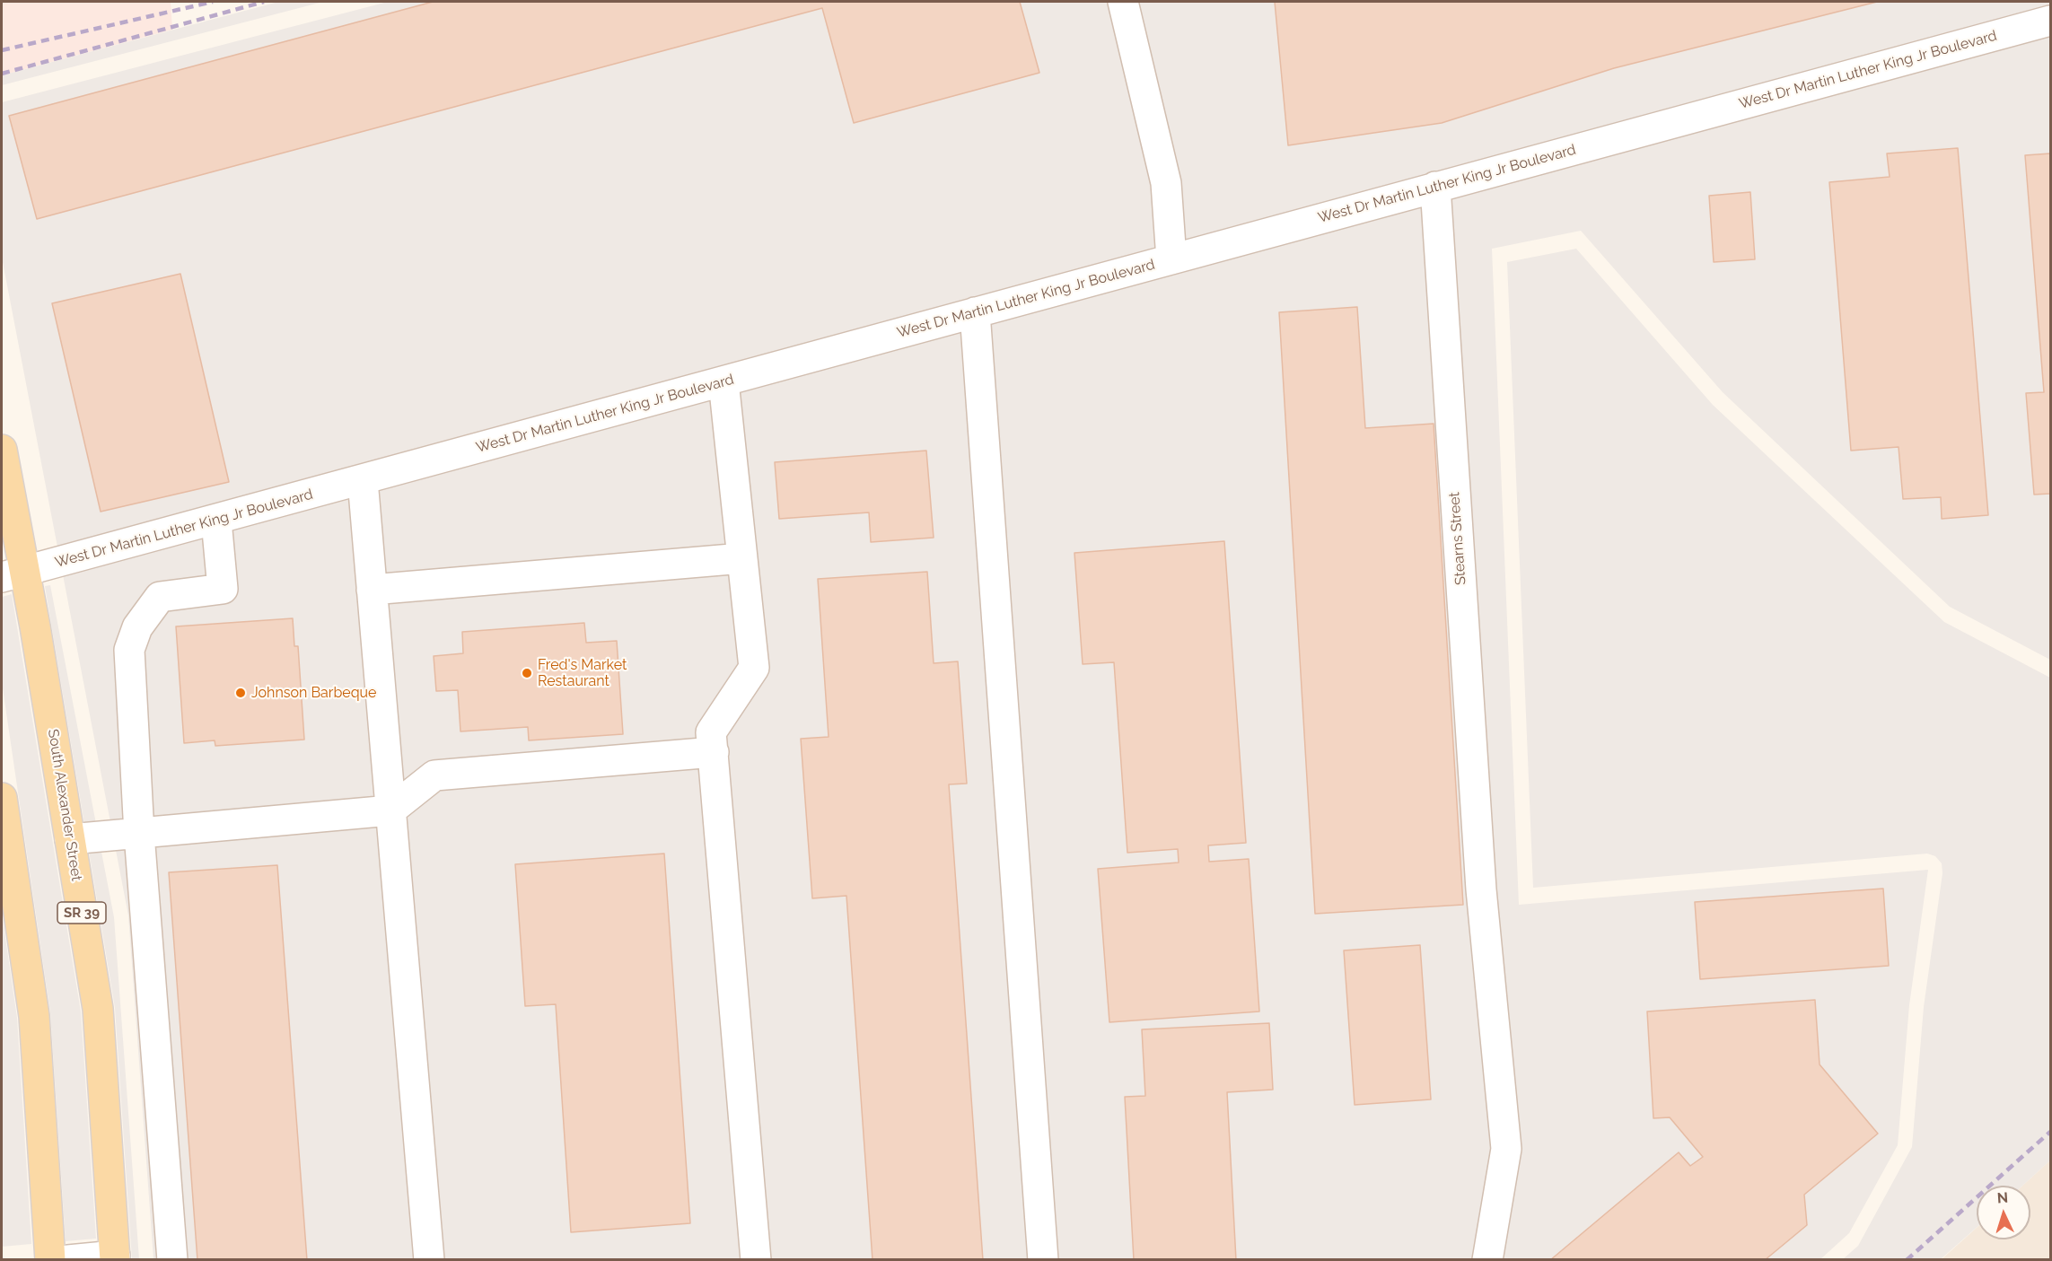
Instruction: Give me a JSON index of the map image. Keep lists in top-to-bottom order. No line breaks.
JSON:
{"streets":{"main road":["South Alexander Street","SR 39"],"street":["West Dr Martin Luther King Jr Boulevard","Stearns Street"]},"crossings":[["West Dr Martin Luther King Jr Boulevard","Stearns Street"],["West Dr Martin Luther King Jr Boulevard","South Alexander Street"]],"places":["Fred's Market Restaurant","Johnson Barbeque"],"north":"top"}
